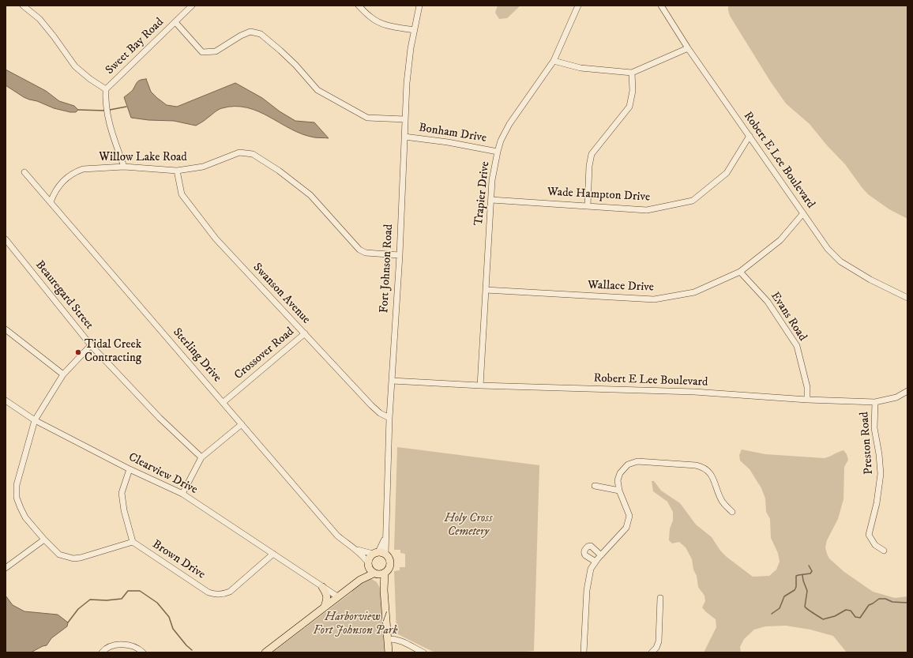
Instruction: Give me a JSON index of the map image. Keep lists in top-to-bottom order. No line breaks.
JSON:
{"streets":{"street":["Sweet Bay Road","Bonham Drive","Willow Lake Road","Robert E Lee Boulevard","Trapier Drive","Wade Hampton Drive","Fort Johnson Road","Wallace Drive","Swanson Avenue","Beauregard Street","Evans Road","Crossover Road","Sterling Drive","Preston Road","Clearview Drive","Brown Drive"]},"crossings":[["Bonham Drive","Trapier Drive"],["Bonham Drive","Fort Johnson Road"],["Willow Lake Road","Fort Johnson Road"],["Willow Lake Road","Swanson Avenue"],["Willow Lake Road","Sterling Drive"],["Robert E Lee Boulevard","Trapier Drive"],["Robert E Lee Boulevard","Wade Hampton Drive"],["Robert E Lee Boulevard","Fort Johnson Road"],["Robert E Lee Boulevard","Wallace Drive"],["Robert E Lee Boulevard","Evans Road"],["Robert E Lee Boulevard","Preston Road"],["Trapier Drive","Wade Hampton Drive"],["Trapier Drive","Wallace Drive"],["Fort Johnson Road","Swanson Avenue"],["Fort Johnson Road","Sterling Drive"],["Wallace Drive","Evans Road"],["Swanson Avenue","Crossover Road"],["Crossover Road","Sterling Drive"],["Clearview Drive","Brown Drive"]],"parks":["Holy Cross Cemetery","Harborview / Fort Johnson Park"],"places":["Tidal Creek Contracting"]}
